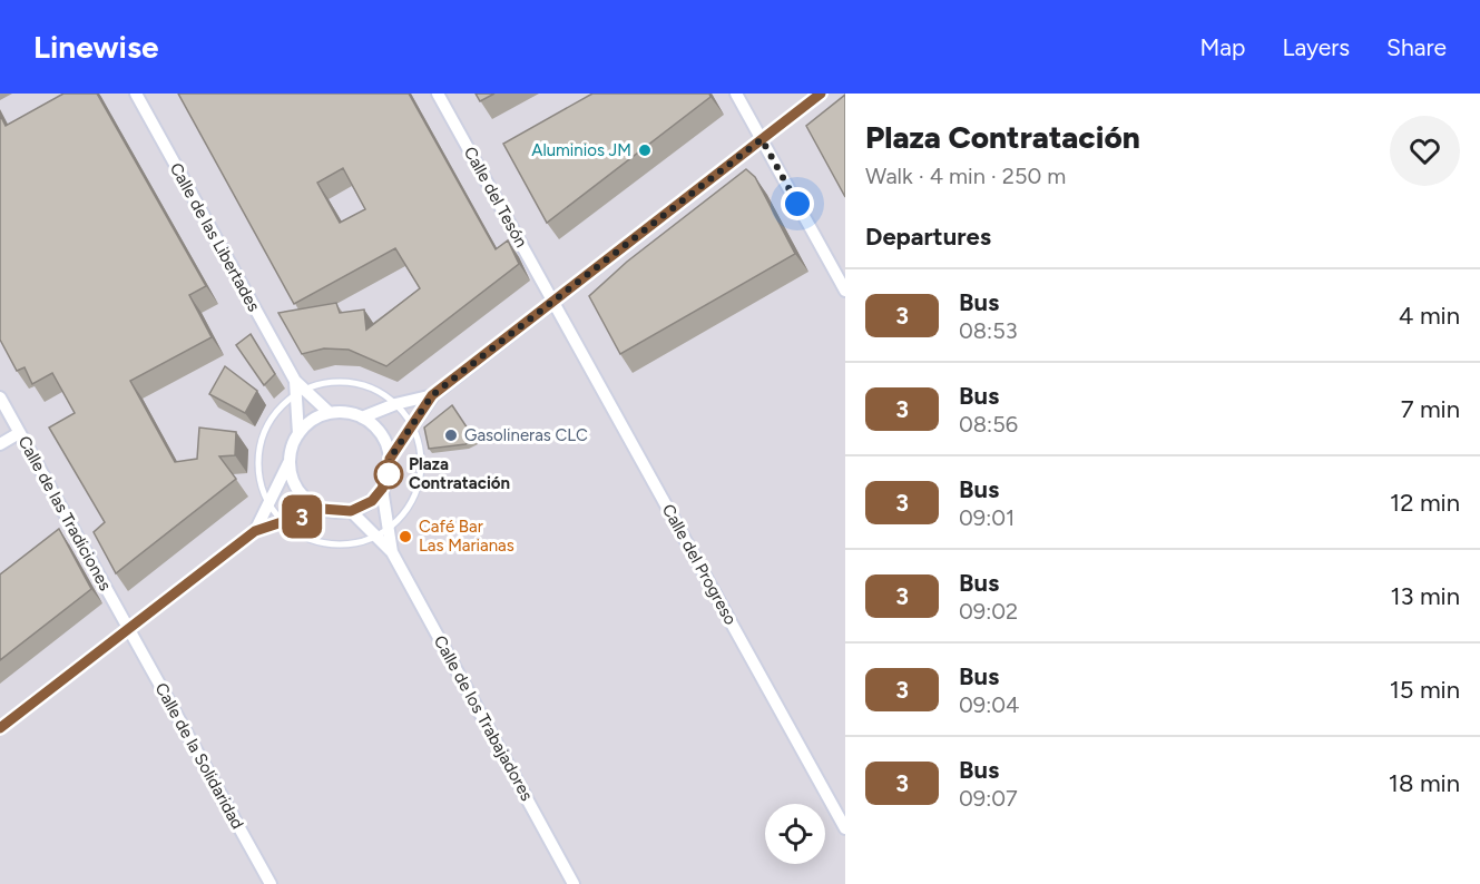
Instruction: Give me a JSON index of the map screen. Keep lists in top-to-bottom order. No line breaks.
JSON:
{"streets":{"street":["Calle del Tesón","Calle de las Libertades","Calle de las Tradiciones","Calle del Progreso","Calle de los Trabajadores","Calle de la Solidaridad"]},"crossings":[["Calle del Tesón","Calle del Progreso"],["Calle de las Libertades","Calle de los Trabajadores"],["Calle de las Tradiciones","Calle de la Solidaridad"]],"places":["Aluminios JM","Gasolineras CLC","Plaza Contratación","Café Bar Las Marianas"],"lines":["bus line 3"],"page":{"header":"Linewise","nav":["Map","Layers","Share"],"on_map":"3","heading":[["Plaza Contratación","Walk · 4 min · 250 m"],"Departures"],"list":[{"mark":"3","name":"Bus","note":"08:53","value":"4 min"},{"mark":"3","name":"Bus","note":"08:56","value":"7 min"},{"mark":"3","name":"Bus","note":"09:01","value":"12 min"},{"mark":"3","name":"Bus","note":"09:02","value":"13 min"},{"mark":"3","name":"Bus","note":"09:04","value":"15 min"},{"mark":"3","name":"Bus","note":"09:07","value":"18 min"}]}}
